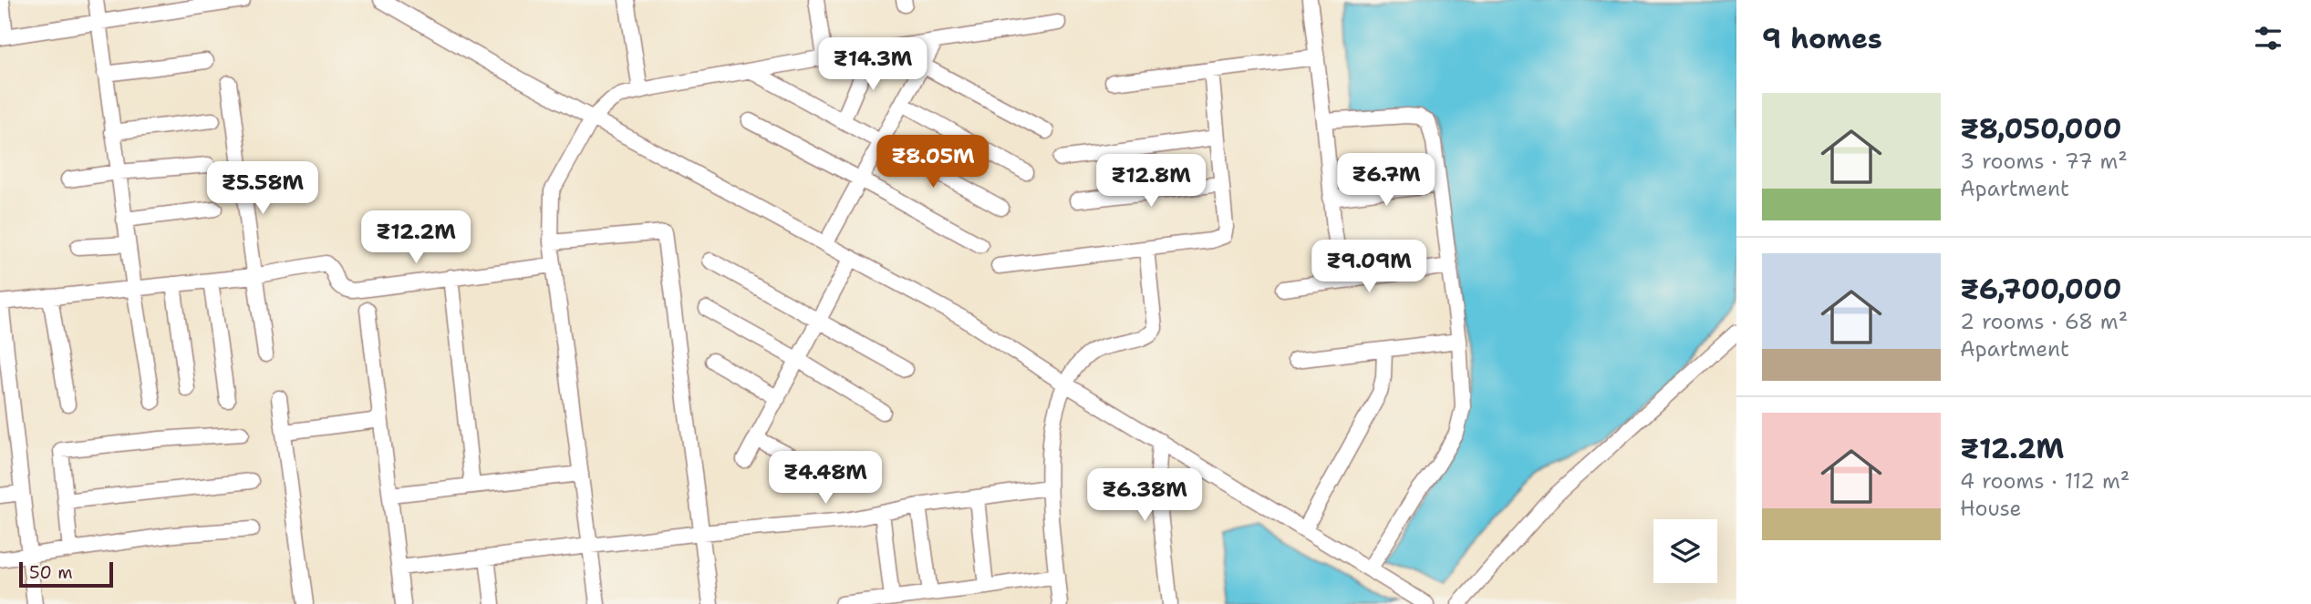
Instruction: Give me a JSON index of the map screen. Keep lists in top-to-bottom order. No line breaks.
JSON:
{"scale_bar":"50 m","page":{"heading":"9 homes","price":["₹14.3M","₹8.05M","₹6.7M","₹12.8M","₹5.58M","₹12.2M","₹9.09M","₹4.48M","₹6.38M"],"list":[{"name":"₹8,050,000","note":"3 rooms · 77 m² · Apartment"},{"name":"₹6,700,000","note":"2 rooms · 68 m² · Apartment"},{"name":"₹12.2M","note":"4 rooms · 112 m² · House"}],"scale":"50 m"}}
